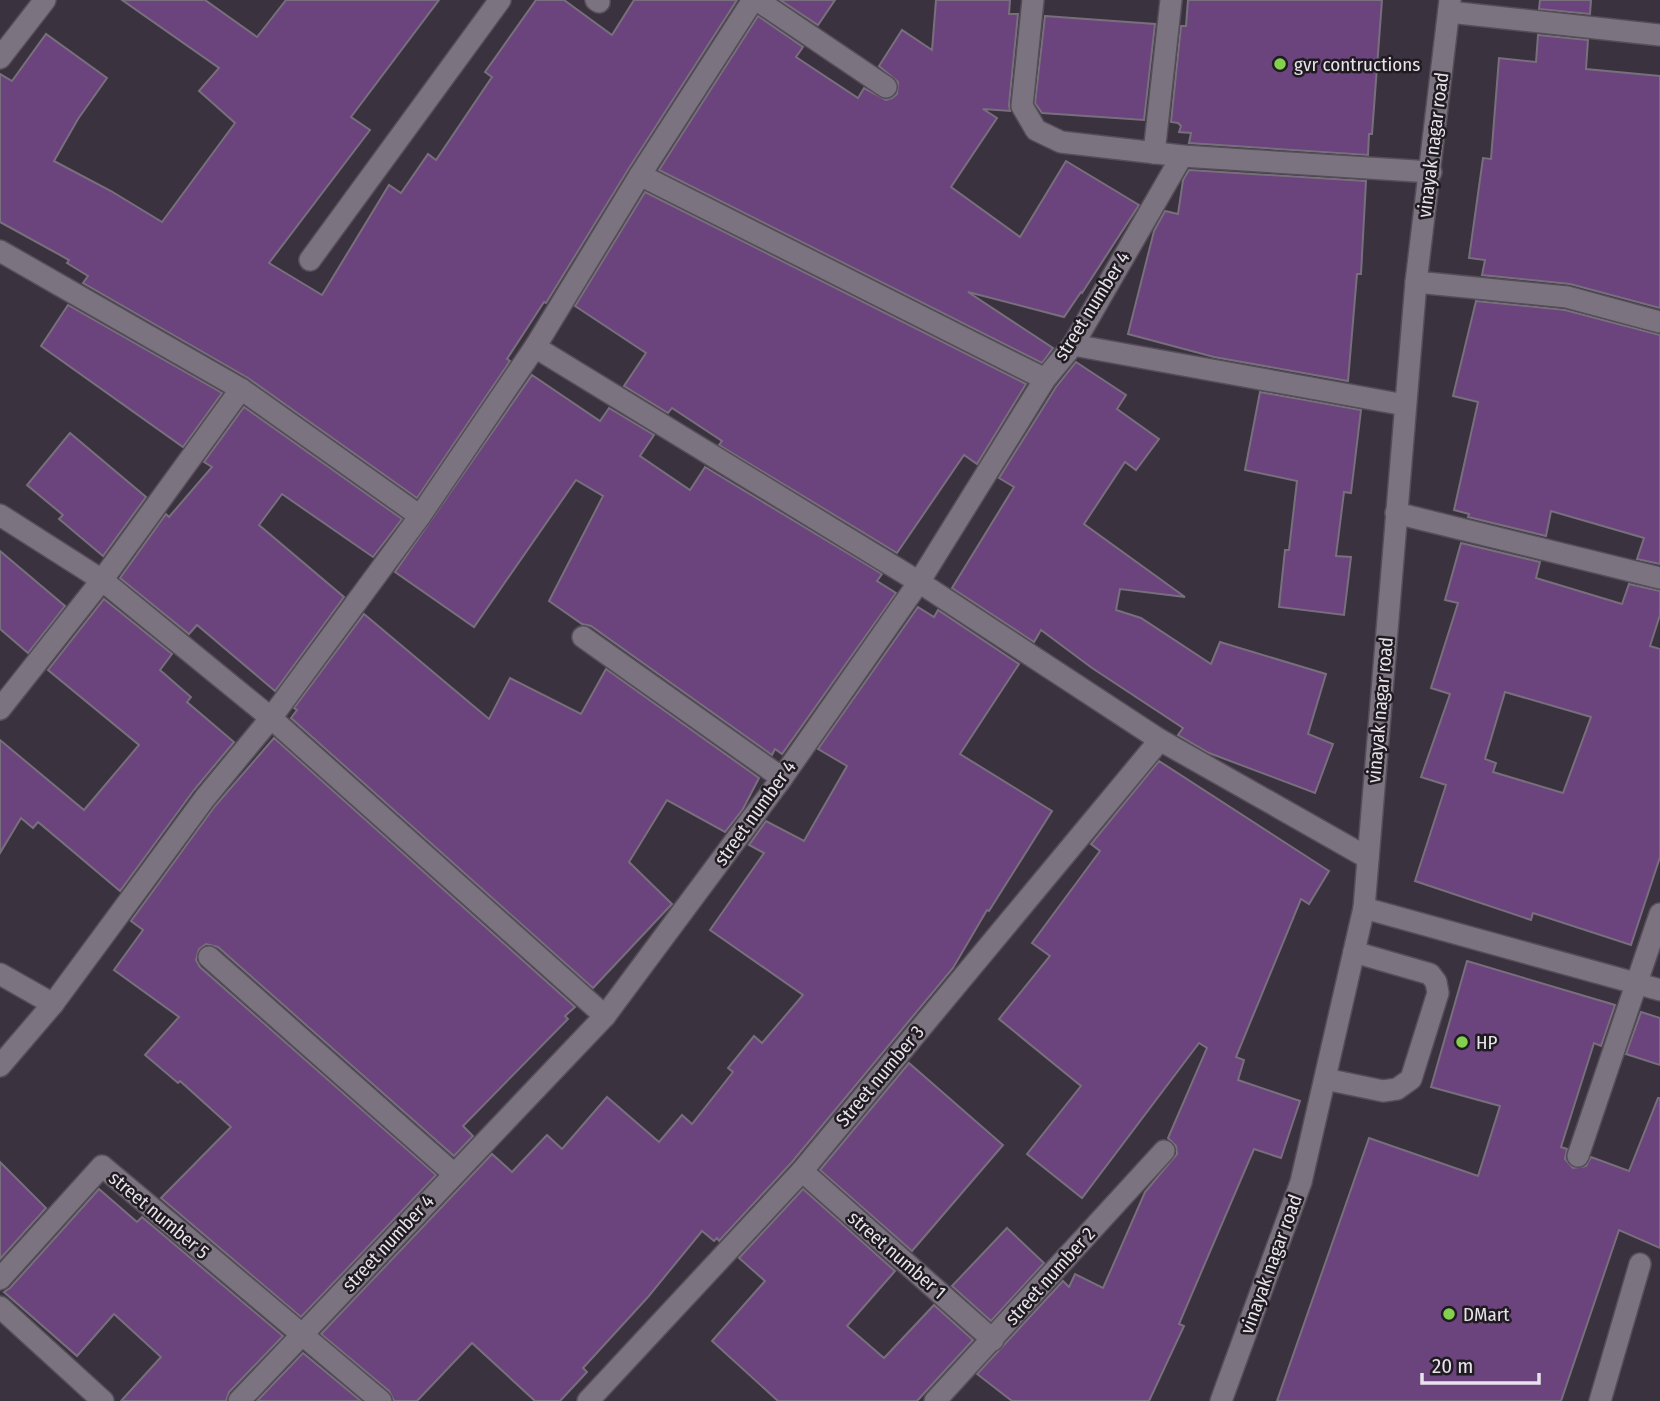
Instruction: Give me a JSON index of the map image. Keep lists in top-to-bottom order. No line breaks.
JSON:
{"streets":{"street":["vinayak nagar road","street number 4","Street number 3","street number 5","street number 1","street number 2"]},"crossings":[["street number 4","street number 5"],["Street number 3","street number 1"],["street number 1","street number 2"]],"places":["gvr contructions","HP","DMart"],"scale_bar":"20 m"}
